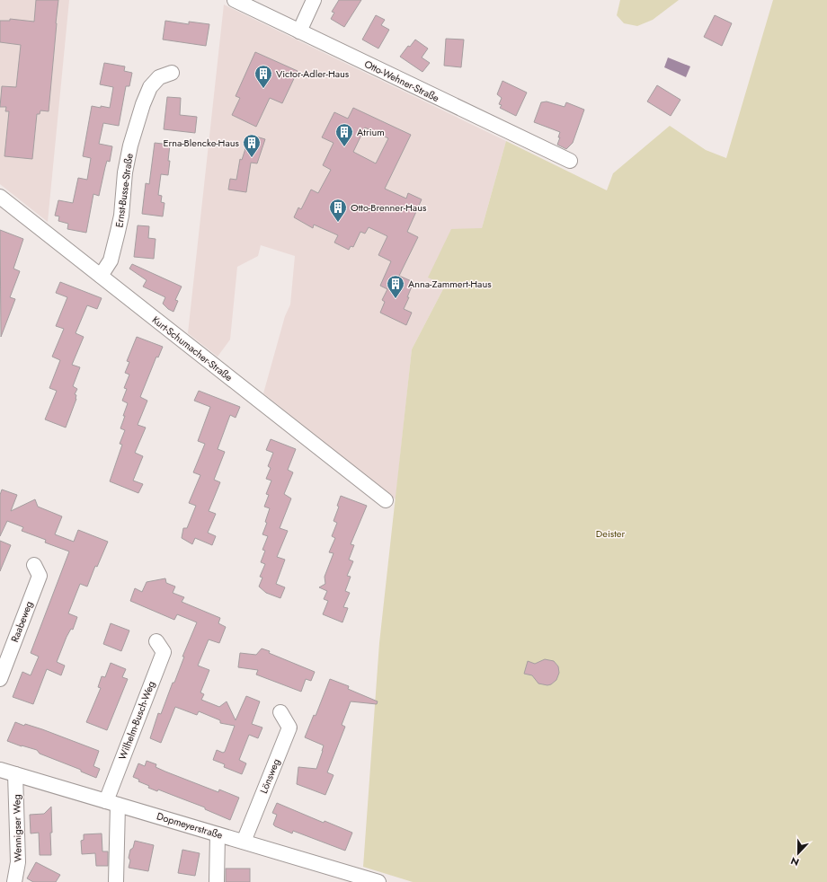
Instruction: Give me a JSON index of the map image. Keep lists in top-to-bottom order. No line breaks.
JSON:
{"streets":{"street":["Otto-Wehner-Straße","Ernst-Busse-Straße","Kurt-Schumacher-Straße","Raabeweg","Wilhelm-Busch-Weg","Lönsweg","Dopmeyerstraße","Wennigser Weg"]},"crossings":[["Ernst-Busse-Straße","Kurt-Schumacher-Straße"],["Wilhelm-Busch-Weg","Dopmeyerstraße"],["Lönsweg","Dopmeyerstraße"],["Dopmeyerstraße","Wennigser Weg"]],"parks":["Deister"],"places":{"building":["Victor-Adler-Haus","Atrium","Erna-Blencke-Haus","Otto-Brenner-Haus","Anna-Zammert-Haus"]},"north":"bottom"}
